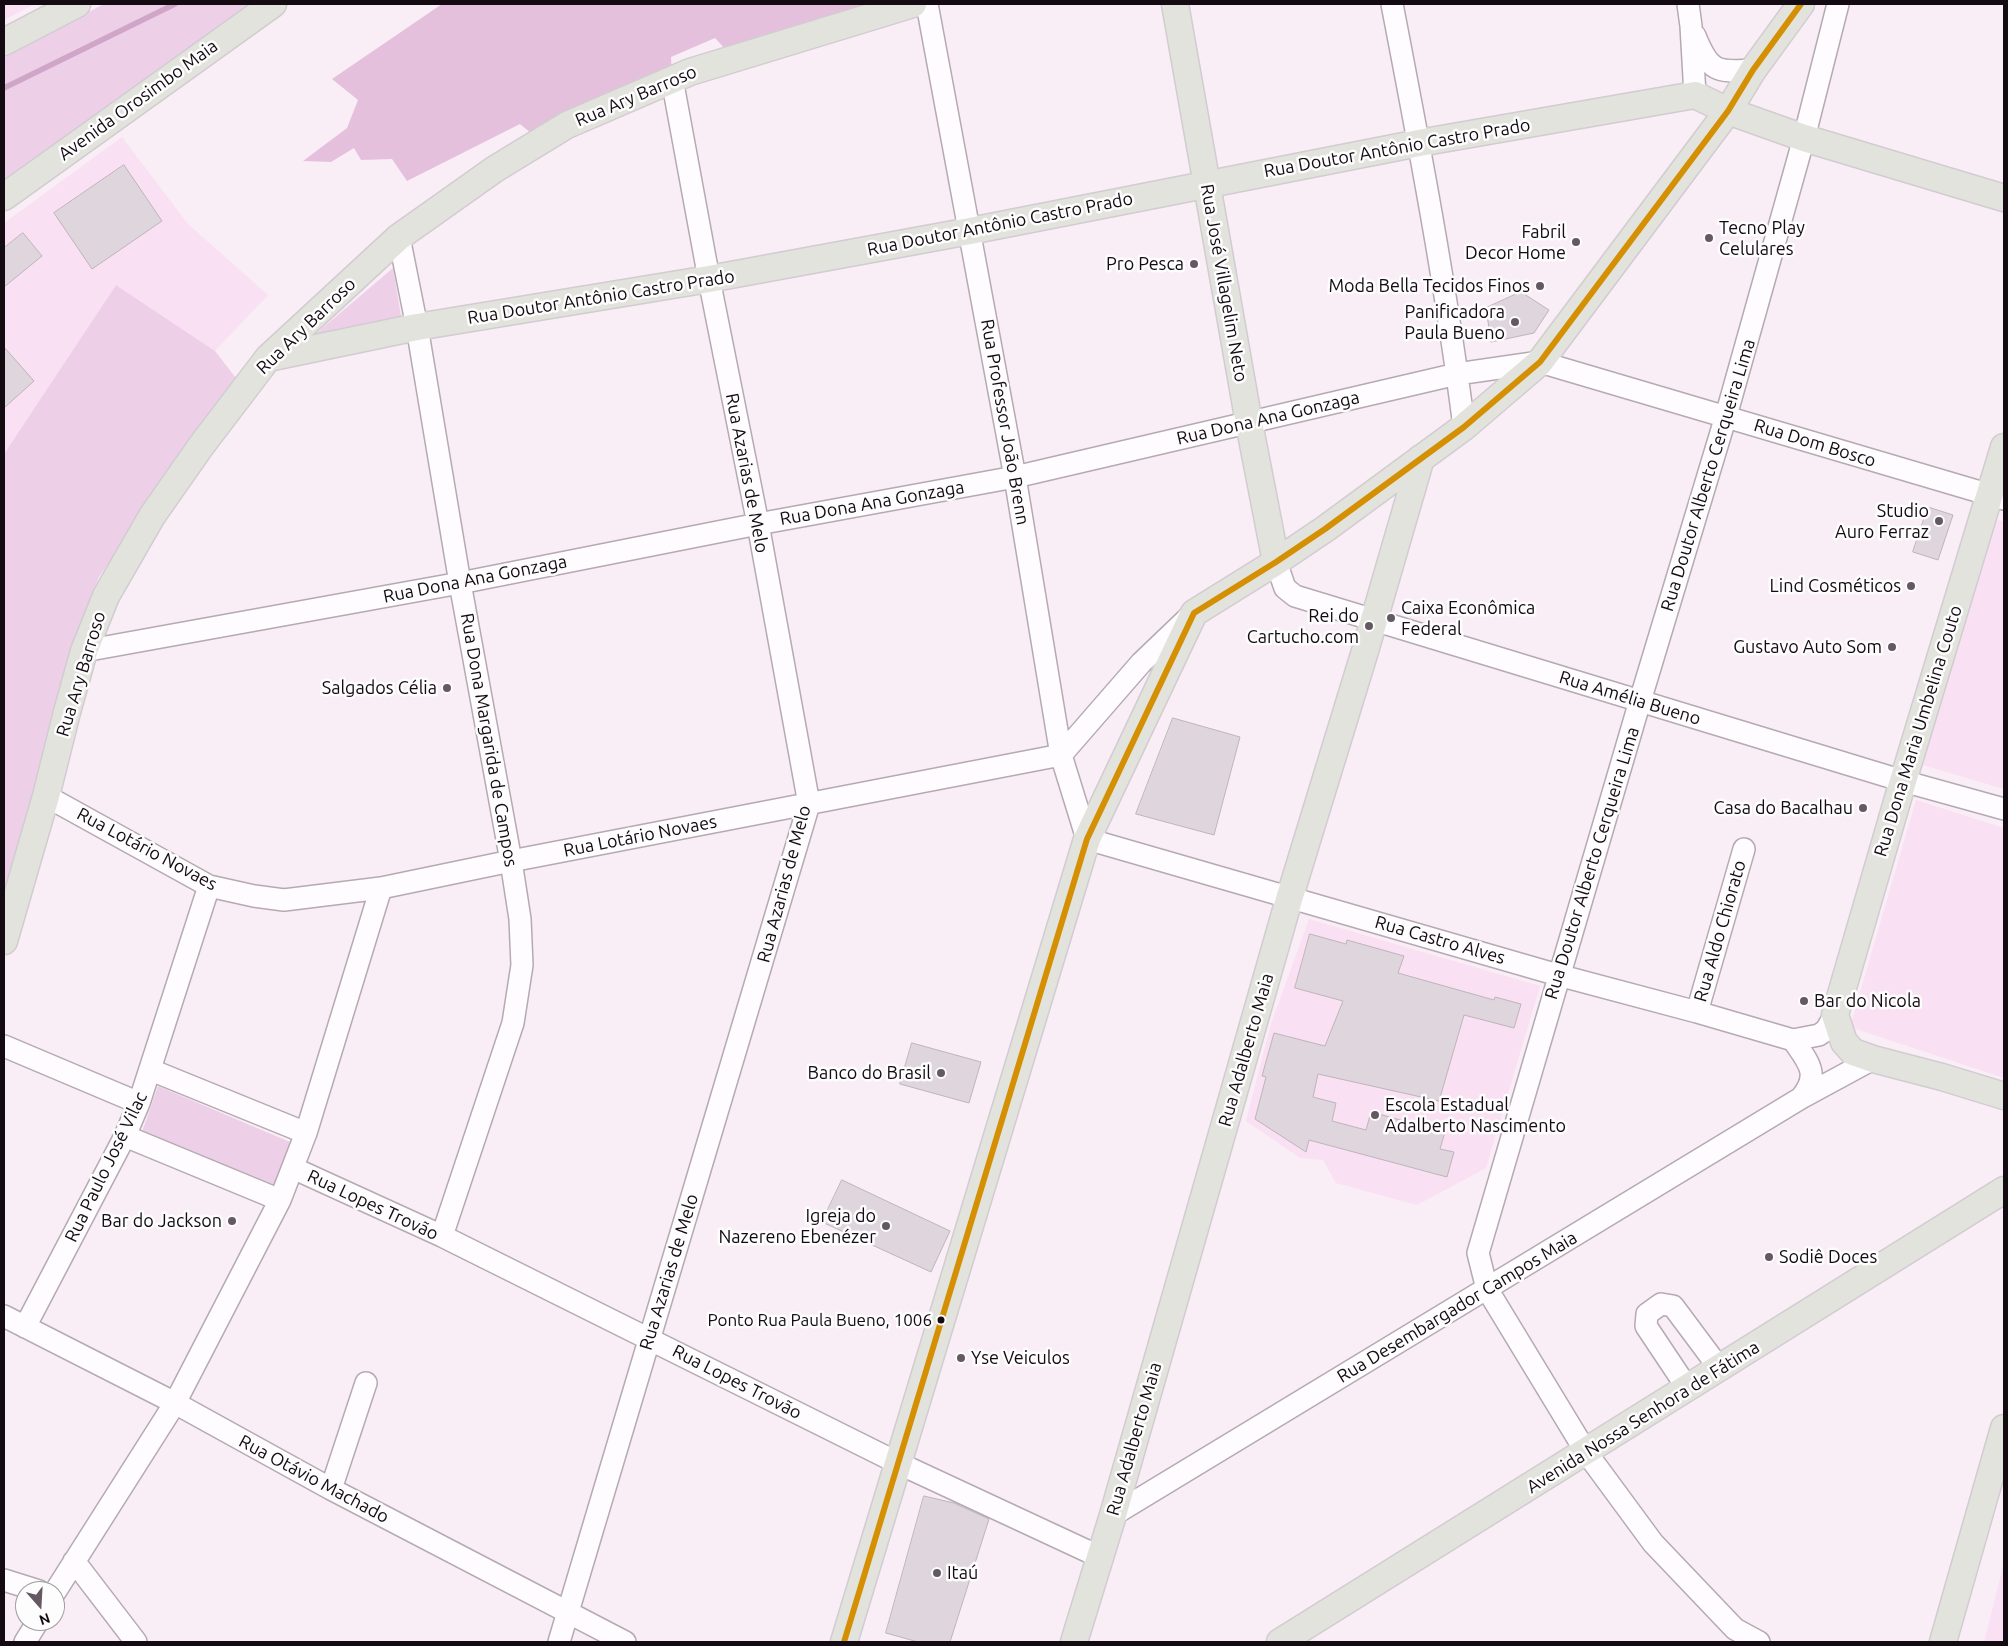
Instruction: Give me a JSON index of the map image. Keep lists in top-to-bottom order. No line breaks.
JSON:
{"streets":{"main road":["Rua Ary Barroso","Avenida Orosimbo Maia","Rua Doutor Antônio Castro Prado","Rua José Villagelim Neto","Rua Dona Maria Umbelina Couto","Rua Adalberto Maia","Avenida Nossa Senhora de Fátima"],"street":["Rua Dona Ana Gonzaga","Rua Professor João Brenn","Rua Dom Bosco","Rua Azarias de Melo","Rua Doutor Alberto Cerqueira Lima","Rua Amélia Bueno","Rua Dona Margarida de Campos","Rua Lotário Novaes","Rua Aldo Chiorato","Rua Castro Alves","Rua Paulo José Vilac","Rua Lopes Trovão","Rua Desembargador Campos Maia","Rua Otávio Machado"]},"crossings":[["Rua Ary Barroso","Rua Doutor Antônio Castro Prado"],["Rua Ary Barroso","Rua Dona Ana Gonzaga"],["Rua Ary Barroso","Rua Azarias de Melo"],["Rua Ary Barroso","Rua Dona Margarida de Campos"],["Rua Ary Barroso","Rua Lotário Novaes"],["Rua Doutor Antônio Castro Prado","Rua José Villagelim Neto"],["Rua Doutor Antônio Castro Prado","Rua Professor João Brenn"],["Rua Doutor Antônio Castro Prado","Rua Azarias de Melo"],["Rua Doutor Antônio Castro Prado","Rua Dona Margarida de Campos"],["Rua José Villagelim Neto","Rua Dona Ana Gonzaga"],["Rua José Villagelim Neto","Rua Amélia Bueno"],["Rua Dona Ana Gonzaga","Rua Professor João Brenn"],["Rua Dona Ana Gonzaga","Rua Dom Bosco"],["Rua Dona Ana Gonzaga","Rua Azarias de Melo"],["Rua Dona Ana Gonzaga","Rua Dona Margarida de Campos"],["Rua Professor João Brenn","Rua Lotário Novaes"],["Rua Professor João Brenn","Rua Castro Alves"],["Rua Dom Bosco","Rua Doutor Alberto Cerqueira Lima"],["Rua Dom Bosco","Rua Dona Maria Umbelina Couto"],["Rua Azarias de Melo","Rua Lotário Novaes"],["Rua Azarias de Melo","Rua Lopes Trovão"],["Rua Azarias de Melo","Rua Otávio Machado"],["Rua Doutor Alberto Cerqueira Lima","Rua Amélia Bueno"],["Rua Doutor Alberto Cerqueira Lima","Rua Castro Alves"],["Rua Doutor Alberto Cerqueira Lima","Rua Desembargador Campos Maia"],["Rua Doutor Alberto Cerqueira Lima","Avenida Nossa Senhora de Fátima"],["Rua Amélia Bueno","Rua Dona Maria Umbelina Couto"],["Rua Amélia Bueno","Rua Adalberto Maia"],["Rua Dona Maria Umbelina Couto","Rua Castro Alves"],["Rua Dona Margarida de Campos","Rua Lotário Novaes"],["Rua Dona Margarida de Campos","Rua Lopes Trovão"],["Rua Lotário Novaes","Rua Paulo José Vilac"],["Rua Aldo Chiorato","Rua Castro Alves"],["Rua Castro Alves","Rua Adalberto Maia"],["Rua Adalberto Maia","Rua Lopes Trovão"],["Rua Adalberto Maia","Rua Desembargador Campos Maia"],["Rua Paulo José Vilac","Rua Otávio Machado"]],"places":["Tecno Play Celulares","Fabril Decor Home","Pro Pesca","Moda Bella Tecidos Finos","Panificadora Paula Bueno","Studio Auro Ferraz","Lind Cosméticos","Caixa Econômica Federal","Rei do Cartucho.com","Gustavo Auto Som","Salgados Célia","Casa do Bacalhau","Bar do Nicola","Banco do Brasil","Escola Estadual Adalberto Nascimento","Bar do Jackson","Igreja do Nazereno Ebenézer","Sodiê Doces","Ponto Rua Paula Bueno, 1006","Yse Veiculos","Itaú"],"north":"bottom"}
